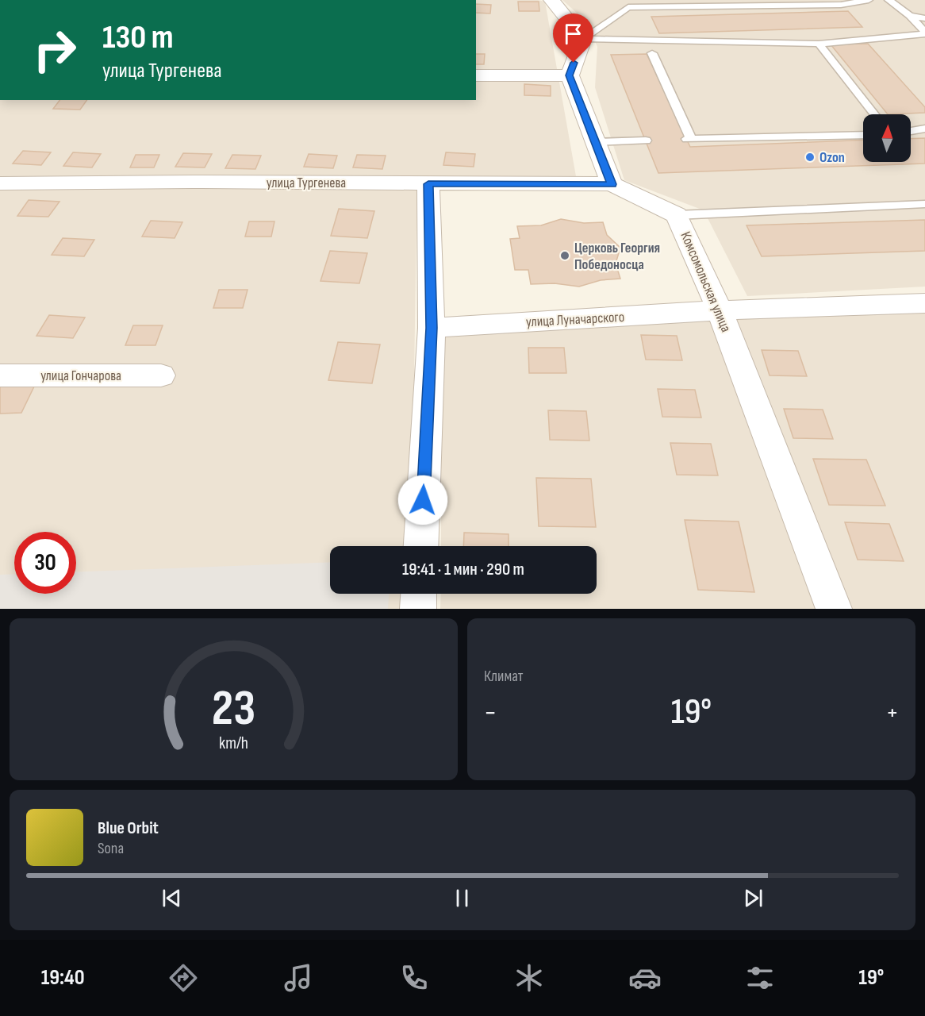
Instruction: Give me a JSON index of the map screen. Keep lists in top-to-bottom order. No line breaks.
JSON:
{"streets":{"street":["улица Тургенева","Комсомольская улица","улица Луначарского","улица Гончарова"]},"crossings":[["улица Тургенева","Комсомольская улица"],["Комсомольская улица","улица Луначарского"]],"places":["Ozon","Церковь Георгия Победоносца"],"north":"top","page":{"turn":["130 m","улица Тургенева"],"limit":"30","trip":"19:41 · 1 мин · 290 m","tile":"Климат","heat":["−","19°","+"],"song":["Blue Orbit","Sona"],"tabs":["19:40","19°"],"gauge":["23","km/h"]}}
